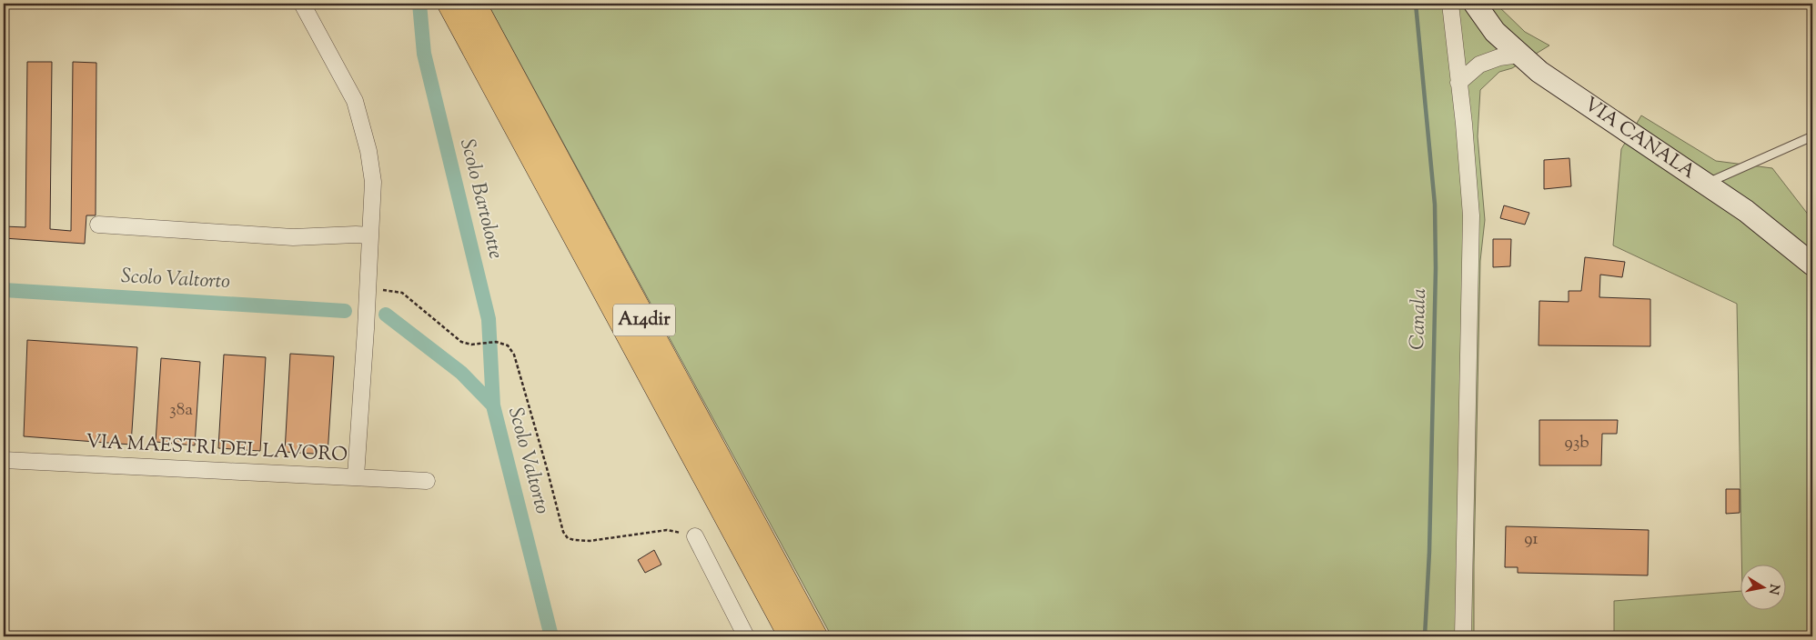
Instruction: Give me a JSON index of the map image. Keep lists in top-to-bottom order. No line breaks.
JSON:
{"streets":{"highway":["A14dir"],"street":["VIA CANALA","VIA MAESTRI DEL LAVORO"]},"water":["Scolo Bartolotte","Scolo Valtorto","Canala"],"house_numbers":["38a","93b","91"],"north":"right"}
